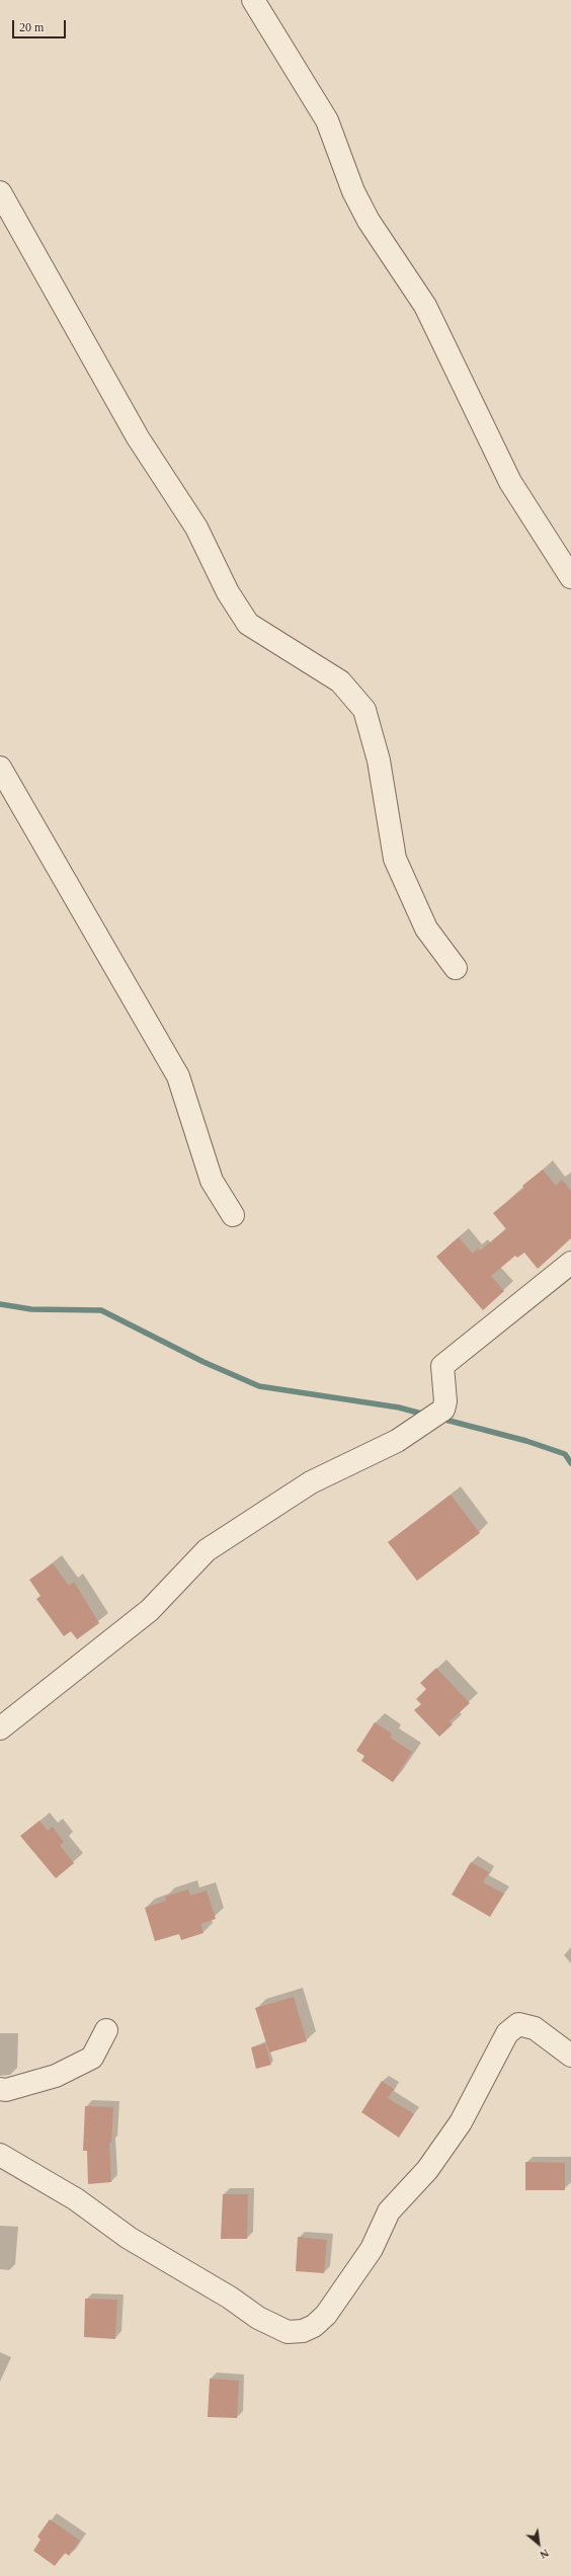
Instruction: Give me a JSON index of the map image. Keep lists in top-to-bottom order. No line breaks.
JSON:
{"scale_bar":"20 m","north":"bottom right"}
